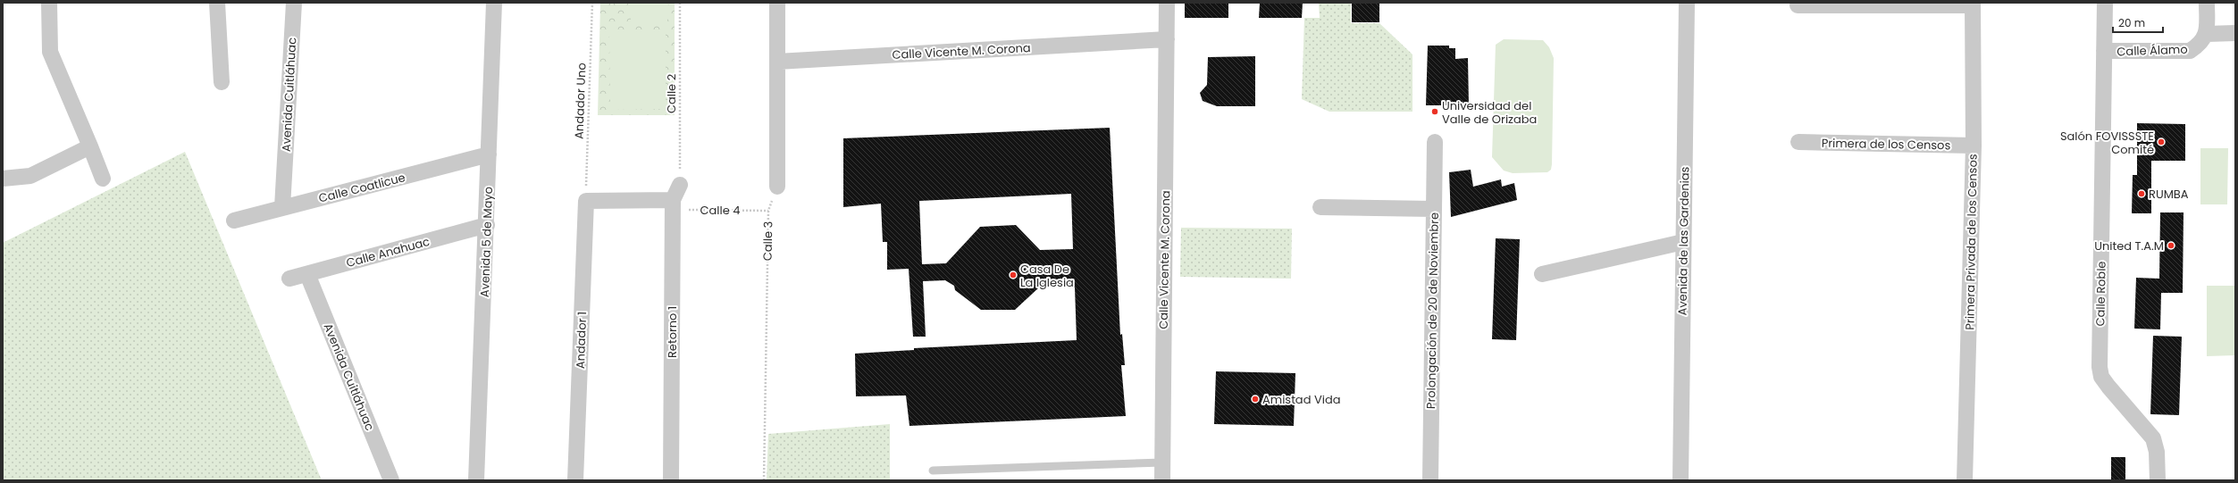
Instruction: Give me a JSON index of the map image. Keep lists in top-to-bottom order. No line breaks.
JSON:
{"streets":{"street":["Calle Álamo","Calle Vicente M. Corona","Avenida Cuitláhuac","Primera de los Censos","Calle Coatlicue","Avenida de las Gardenias","Avenida 5 de Mayo","Primera Privada de los Censos","Calle Anahuac","Calle Roble","Prolongación de 20 de Noviembre","Retorno 1","Andador 1"],"path":["Calle 2","Andador Uno","Calle 4","Calle 3"]},"crossings":[["Calle Álamo","Calle Roble"],["Calle 2","Retorno 1"],["Avenida Cuitláhuac","Calle Coatlicue"],["Avenida Cuitláhuac","Calle Anahuac"],["Andador Uno","Andador 1"],["Primera de los Censos","Primera Privada de los Censos"],["Calle Coatlicue","Avenida 5 de Mayo"],["Calle 4","Calle 3"],["Calle 4","Retorno 1"],["Avenida 5 de Mayo","Calle Anahuac"]],"places":["Universidad del Valle de Orizaba","Salón FOVISSSTE Comité","RUMBA","United T.A.M","Casa De La Iglesia","Amistad Vida"],"scale_bar":"20 m"}
